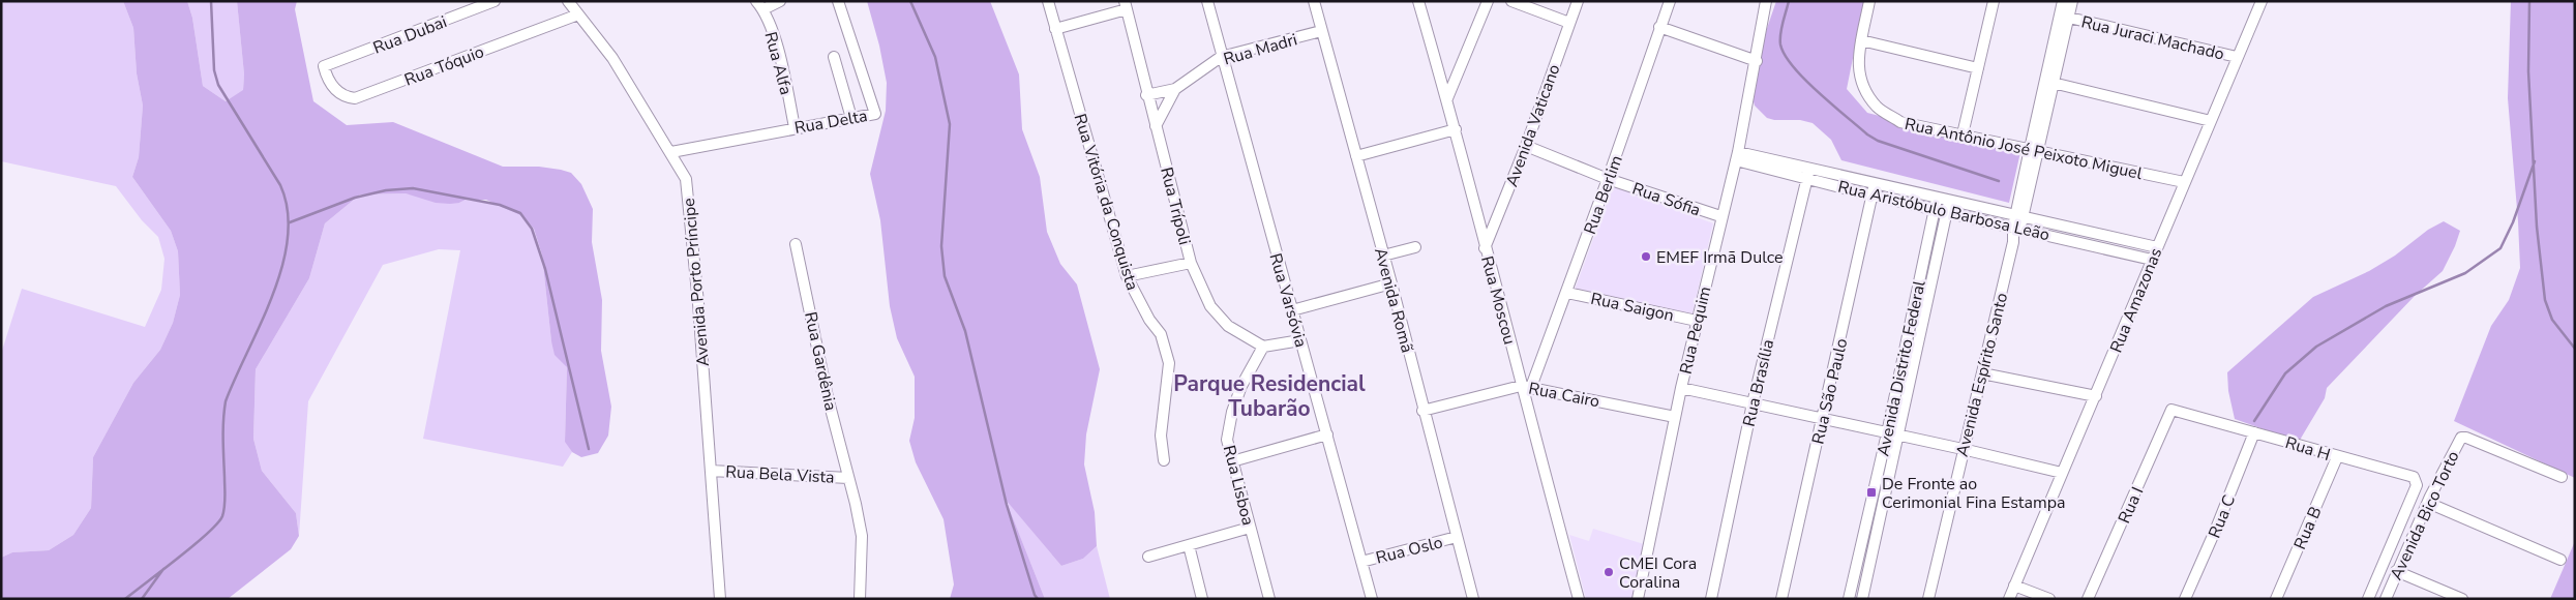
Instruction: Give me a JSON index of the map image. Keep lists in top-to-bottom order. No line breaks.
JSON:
{"streets":{"street":["Rua Dubai","Rua Juraci Machado","Rua Madri","Rua Alfa","Rua Tóquio","Rua Delta","Avenida Vaticano","Rua Antônio José Peixoto Miguel","Rua Berlim","Rua Sófia","Rua Vitória da Conquista","Rua Trípoli","Rua Aristóbulo Barbosa Leão","Avenida Porto Príncipe","Rua Varsóvia","Avenida Romã","Rua Moscou","Rua Amazonas","Rua Saigon","Rua Pequim","Rua Gardênia","Avenida Distrito Federal","Avenida Espírito Santo","Rua Brasília","Rua São Paulo","Rua Cairo","Rua H","Rua Bela Vista","Rua Lisboa","Rua I","Avenida Bico Torto","Rua C","Rua B","Rua Oslo"]},"crossings":[["Rua Dubai","Rua Tóquio"],["Rua Juraci Machado","Rua Amazonas"],["Rua Juraci Machado","Avenida Espírito Santo"],["Rua Madri","Rua Trípoli"],["Rua Madri","Rua Varsóvia"],["Rua Madri","Avenida Romã"],["Rua Alfa","Rua Delta"],["Rua Tóquio","Avenida Porto Príncipe"],["Rua Delta","Avenida Porto Príncipe"],["Avenida Vaticano","Rua Sófia"],["Avenida Vaticano","Rua Moscou"],["Rua Antônio José Peixoto Miguel","Rua Amazonas"],["Rua Antônio José Peixoto Miguel","Avenida Espírito Santo"],["Rua Berlim","Rua Sófia"],["Rua Berlim","Rua Moscou"],["Rua Berlim","Rua Saigon"],["Rua Berlim","Rua Cairo"],["Rua Sófia","Rua Pequim"],["Rua Trípoli","Rua Lisboa"],["Rua Aristóbulo Barbosa Leão","Rua Amazonas"],["Rua Aristóbulo Barbosa Leão","Rua Pequim"],["Rua Aristóbulo Barbosa Leão","Avenida Distrito Federal"],["Rua Aristóbulo Barbosa Leão","Avenida Espírito Santo"],["Rua Aristóbulo Barbosa Leão","Rua Brasília"],["Rua Aristóbulo Barbosa Leão","Rua São Paulo"],["Avenida Porto Príncipe","Rua Bela Vista"],["Rua Varsóvia","Rua Oslo"],["Avenida Romã","Rua Cairo"],["Avenida Romã","Rua Oslo"],["Rua Moscou","Rua Cairo"],["Rua Saigon","Rua Pequim"],["Rua Pequim","Rua Cairo"],["Rua Gardênia","Rua Bela Vista"],["Rua H","Rua I"],["Rua H","Avenida Bico Torto"],["Rua H","Rua C"],["Rua H","Rua B"]],"districts":["Parque Residencial Tubarão"],"places":{"other":["EMEF Irmã Dulce","CMEI Cora Coralina"],"transit":["De Fronte ao Cerimonial Fina Estampa"]}}
